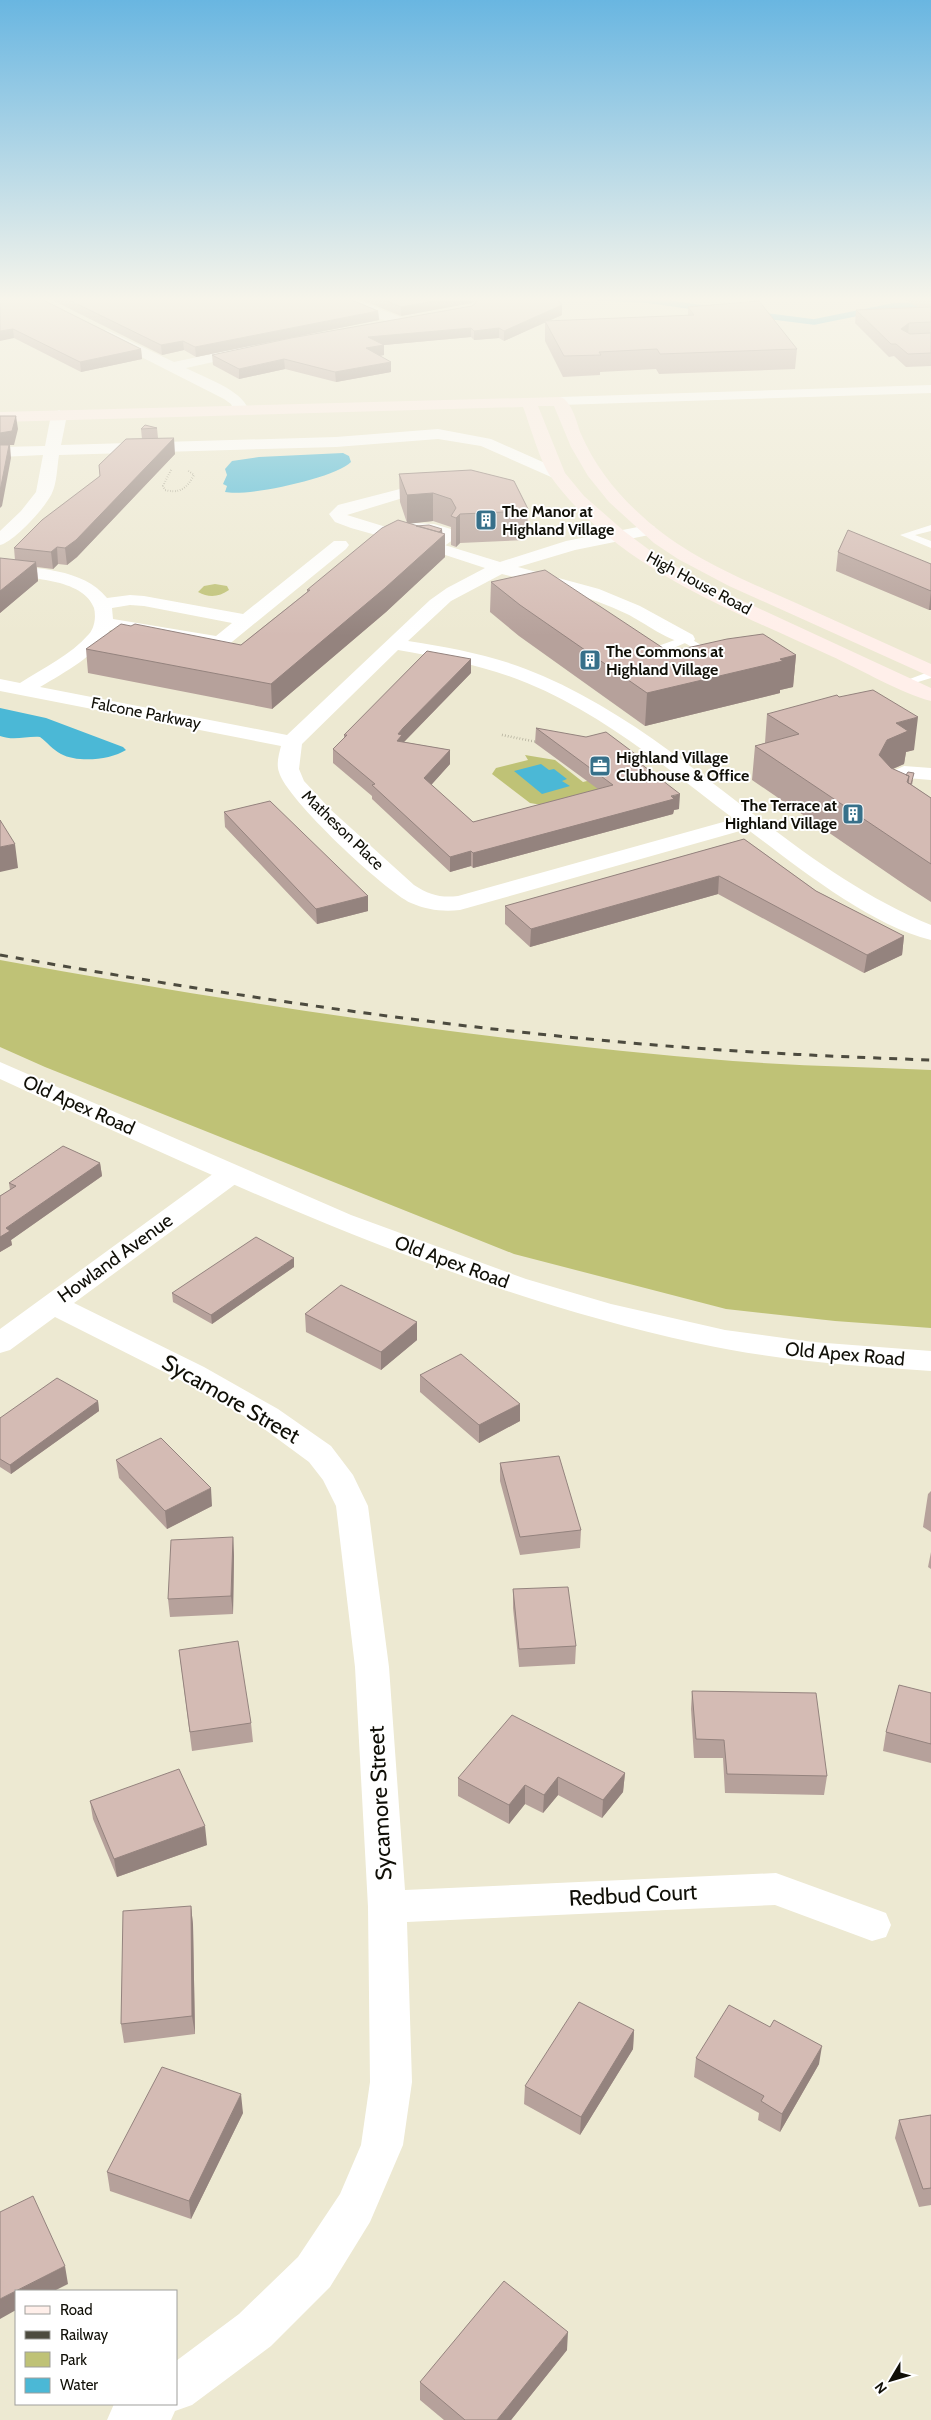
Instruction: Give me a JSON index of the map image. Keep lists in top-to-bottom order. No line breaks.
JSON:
{"streets":{"main road":["High House Road"],"street":["Falcone Parkway","Matheson Place","Old Apex Road","Howland Avenue","Sycamore Street","Redbud Court"]},"crossings":[["Falcone Parkway","Matheson Place"],["Old Apex Road","Howland Avenue"],["Howland Avenue","Sycamore Street"],["Sycamore Street","Redbud Court"]],"places":{"building":["The Manor at Highland Village","The Commons at Highland Village","The Terrace at Highland Village"],"office":["Highland Village Clubhouse & Office"]},"legend":["Road","Railway","Park","Water"],"north":"bottom left"}
